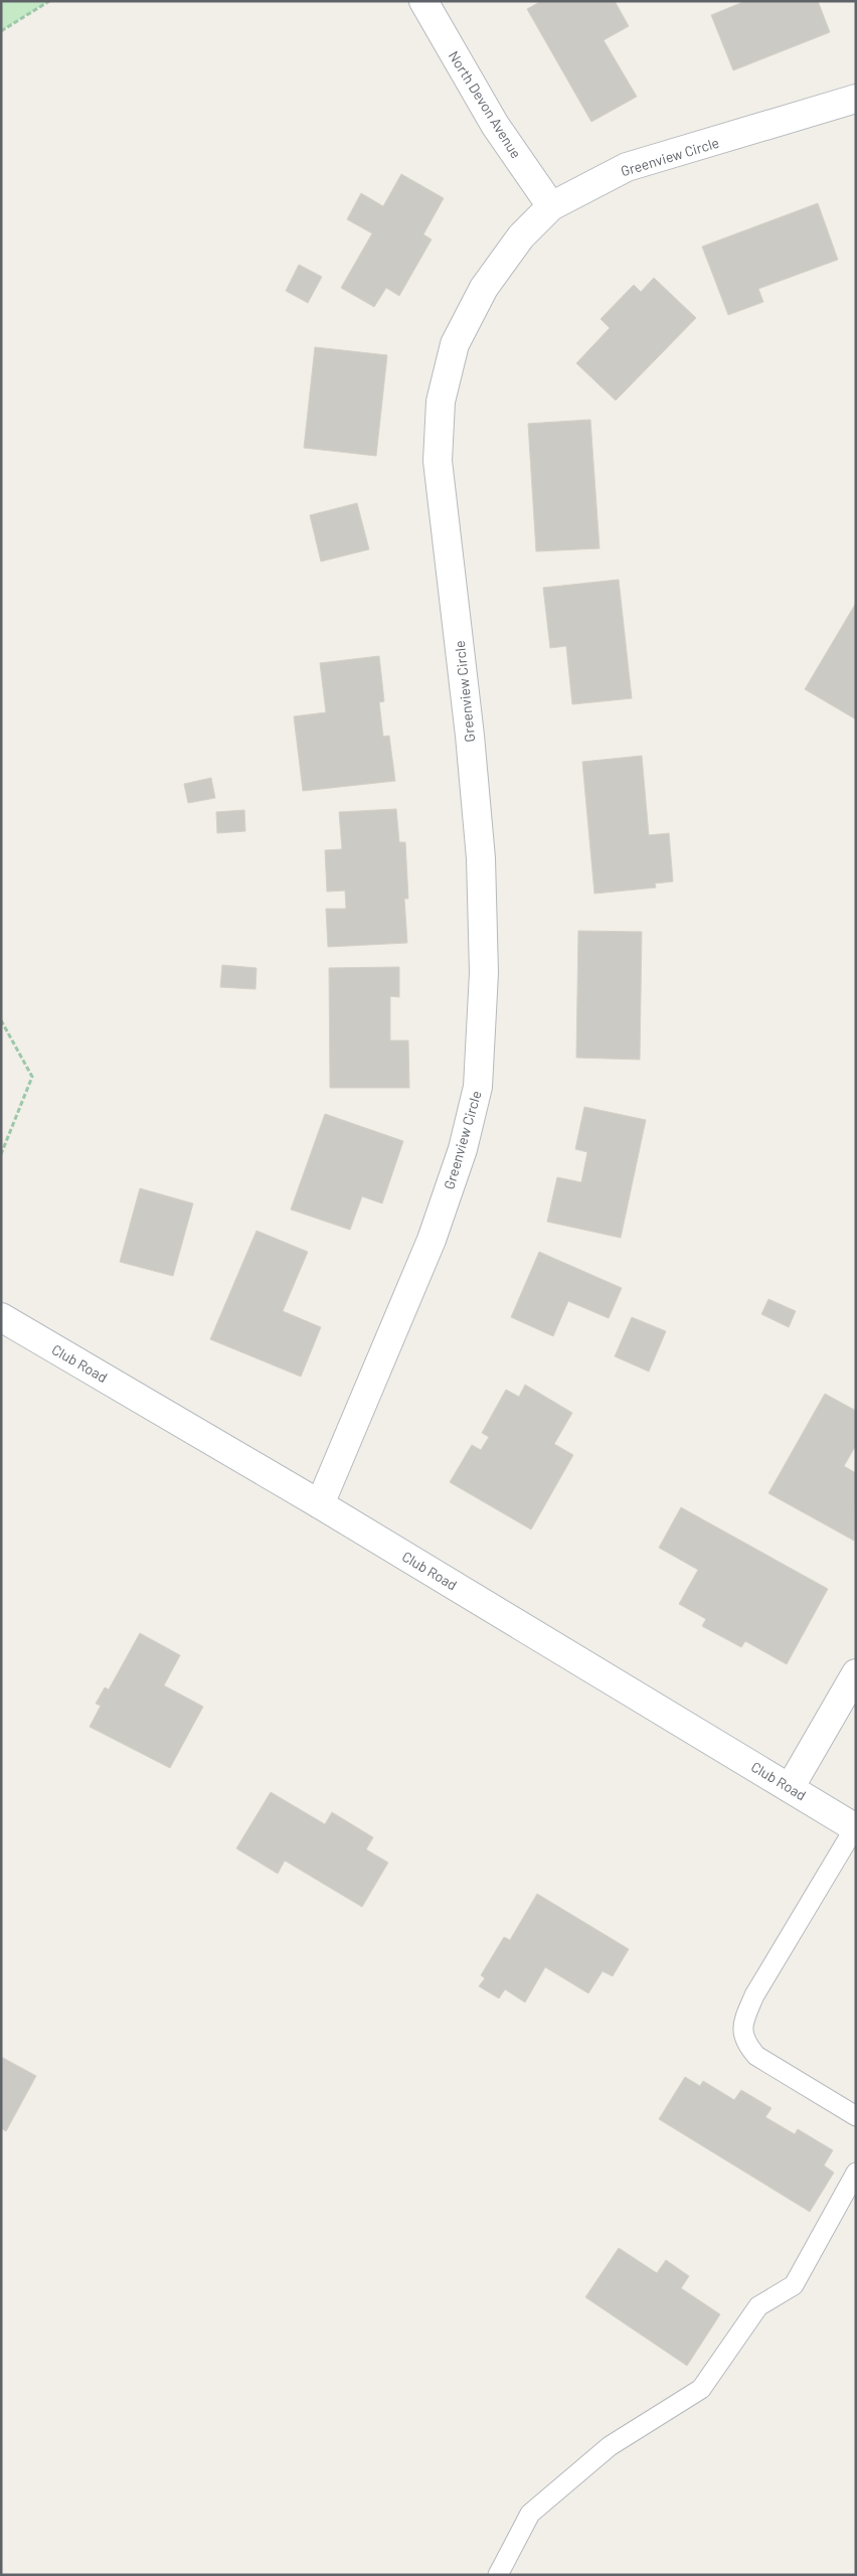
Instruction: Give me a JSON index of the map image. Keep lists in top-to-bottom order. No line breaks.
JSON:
{"streets":{"street":["North Devon Avenue","Greenview Circle","Club Road"]},"crossings":[["North Devon Avenue","Greenview Circle"],["Greenview Circle","Club Road"]]}
